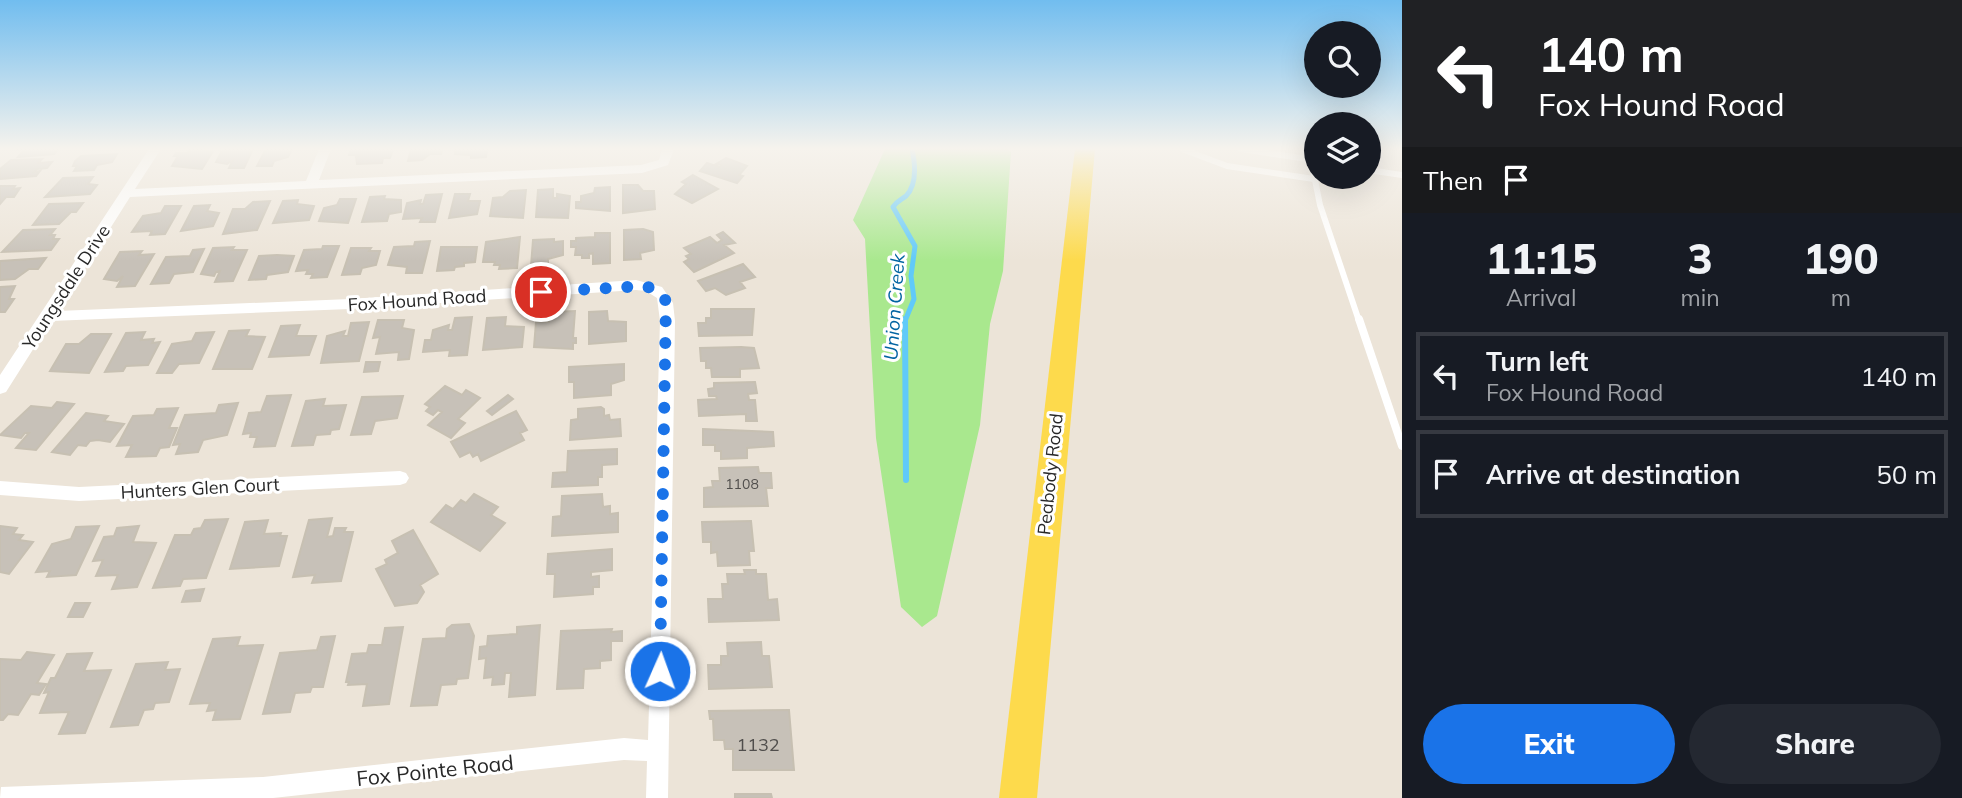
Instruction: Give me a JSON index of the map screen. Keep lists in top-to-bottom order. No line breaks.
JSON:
{"streets":{"main road":["Peabody Road"],"street":["Youngsdale Drive","Fox Hound Road","Hunters Glen Court","Fox Pointe Road"]},"crossings":[["Youngsdale Drive","Fox Hound Road"],["Fox Hound Road","Fox Pointe Road"]],"water":["Union Creek"],"house_numbers":["1108","1132"],"page":{"turn":["140 m","Fox Hound Road"],"then":"Then","eta":["11:15","Arrival","3","min","190","m"],"list":[{"name":"Turn left","note":"Fox Hound Road","value":"140 m"},{"name":"Arrive at destination","value":"50 m"}],"buttons":["Exit","Share"]}}
